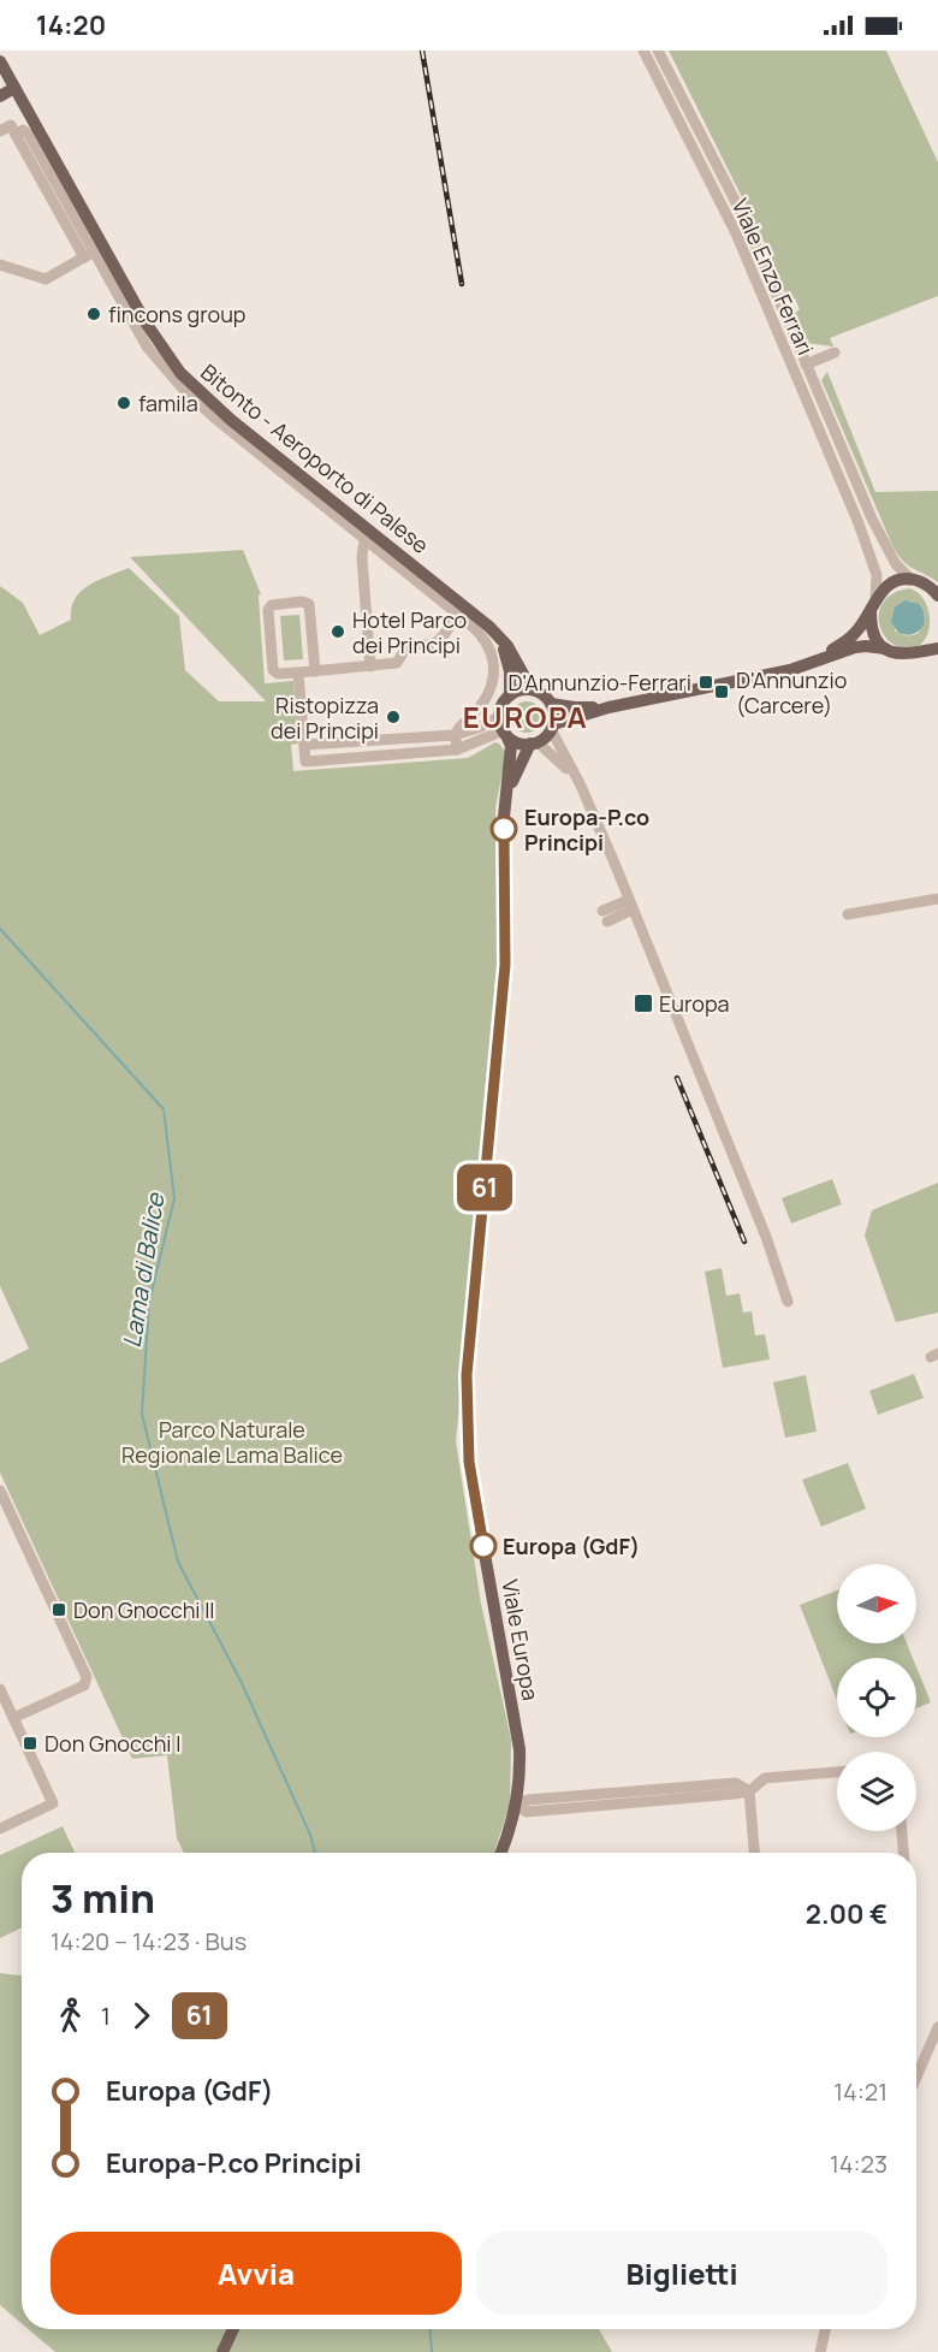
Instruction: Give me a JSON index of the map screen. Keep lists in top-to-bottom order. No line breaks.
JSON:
{"streets":{"main road":["Bitonto - Aeroporto di Palese","Viale Europa"],"street":["Viale Enzo Ferrari"]},"crossings":[["Bitonto - Aeroporto di Palese","Viale Europa"]],"districts":["EUROPA"],"water":["Lama di Balice"],"parks":["Parco Naturale Regionale Lama Balice"],"places":{"other":["fincons group","famila","Hotel Parco dei Principi","Ristopizza dei Principi","Europa-P.co Principi","Europa (GdF)"],"transit":["D'Annunzio-Ferrari","D'Annunzio (Carcere)","Europa","Don Gnocchi II","Don Gnocchi I"]},"lines":["bus line 61"],"north":"right","page":{"status":"14:20","on_map":"61","heading":["3 min","14:20 – 14:23 · Bus","2.00 €"],"legs":["1","61"],"list":[{"name":"Europa (GdF)","value":"14:21"},{"name":"Europa-P.co Principi","value":"14:23"}],"buttons":["Avvia","Biglietti"]}}
